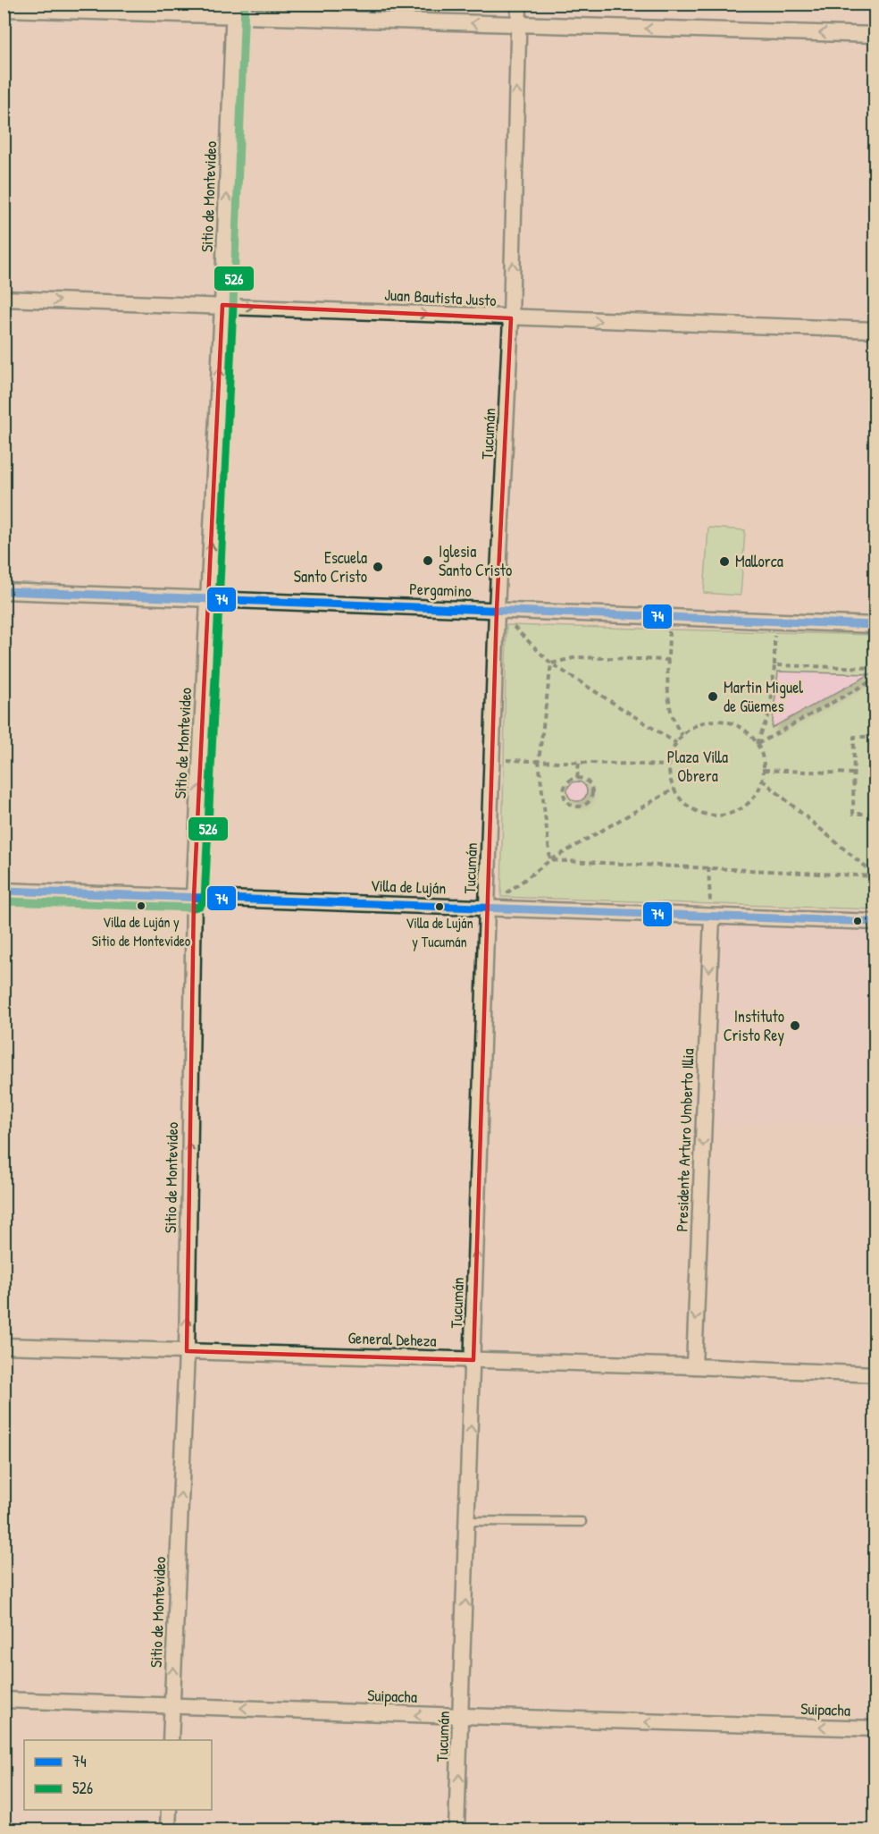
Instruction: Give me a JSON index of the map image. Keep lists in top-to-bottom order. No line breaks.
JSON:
{"streets":{"street":["Sitio de Montevideo","Juan Bautista Justo","Tucumán","Pergamino","Villa de Luján","Presidente Arturo Umberto Illia","General Deheza","Suipacha"]},"crossings":[["Sitio de Montevideo","Juan Bautista Justo"],["Sitio de Montevideo","Pergamino"],["Sitio de Montevideo","Villa de Luján"],["Sitio de Montevideo","General Deheza"],["Sitio de Montevideo","Suipacha"],["Juan Bautista Justo","Tucumán"],["Tucumán","Pergamino"],["Tucumán","Villa de Luján"],["Tucumán","General Deheza"],["Tucumán","Suipacha"],["Villa de Luján","Presidente Arturo Umberto Illia"],["Presidente Arturo Umberto Illia","General Deheza"]],"one_way":["Sitio de Montevideo","Juan Bautista Justo","Tucumán","Presidente Arturo Umberto Illia","Suipacha"],"parks":["Plaza Villa Obrera"],"places":["Iglesia Santo Cristo","Mallorca","Escuela Santo Cristo","Martin Miguel de Güemes","Villa de Luján y Sitio de Montevideo","Villa de Luján y Tucumán","Instituto Cristo Rey"],"lines":["transit line 526","transit line 74"],"legend":["74","526"]}
